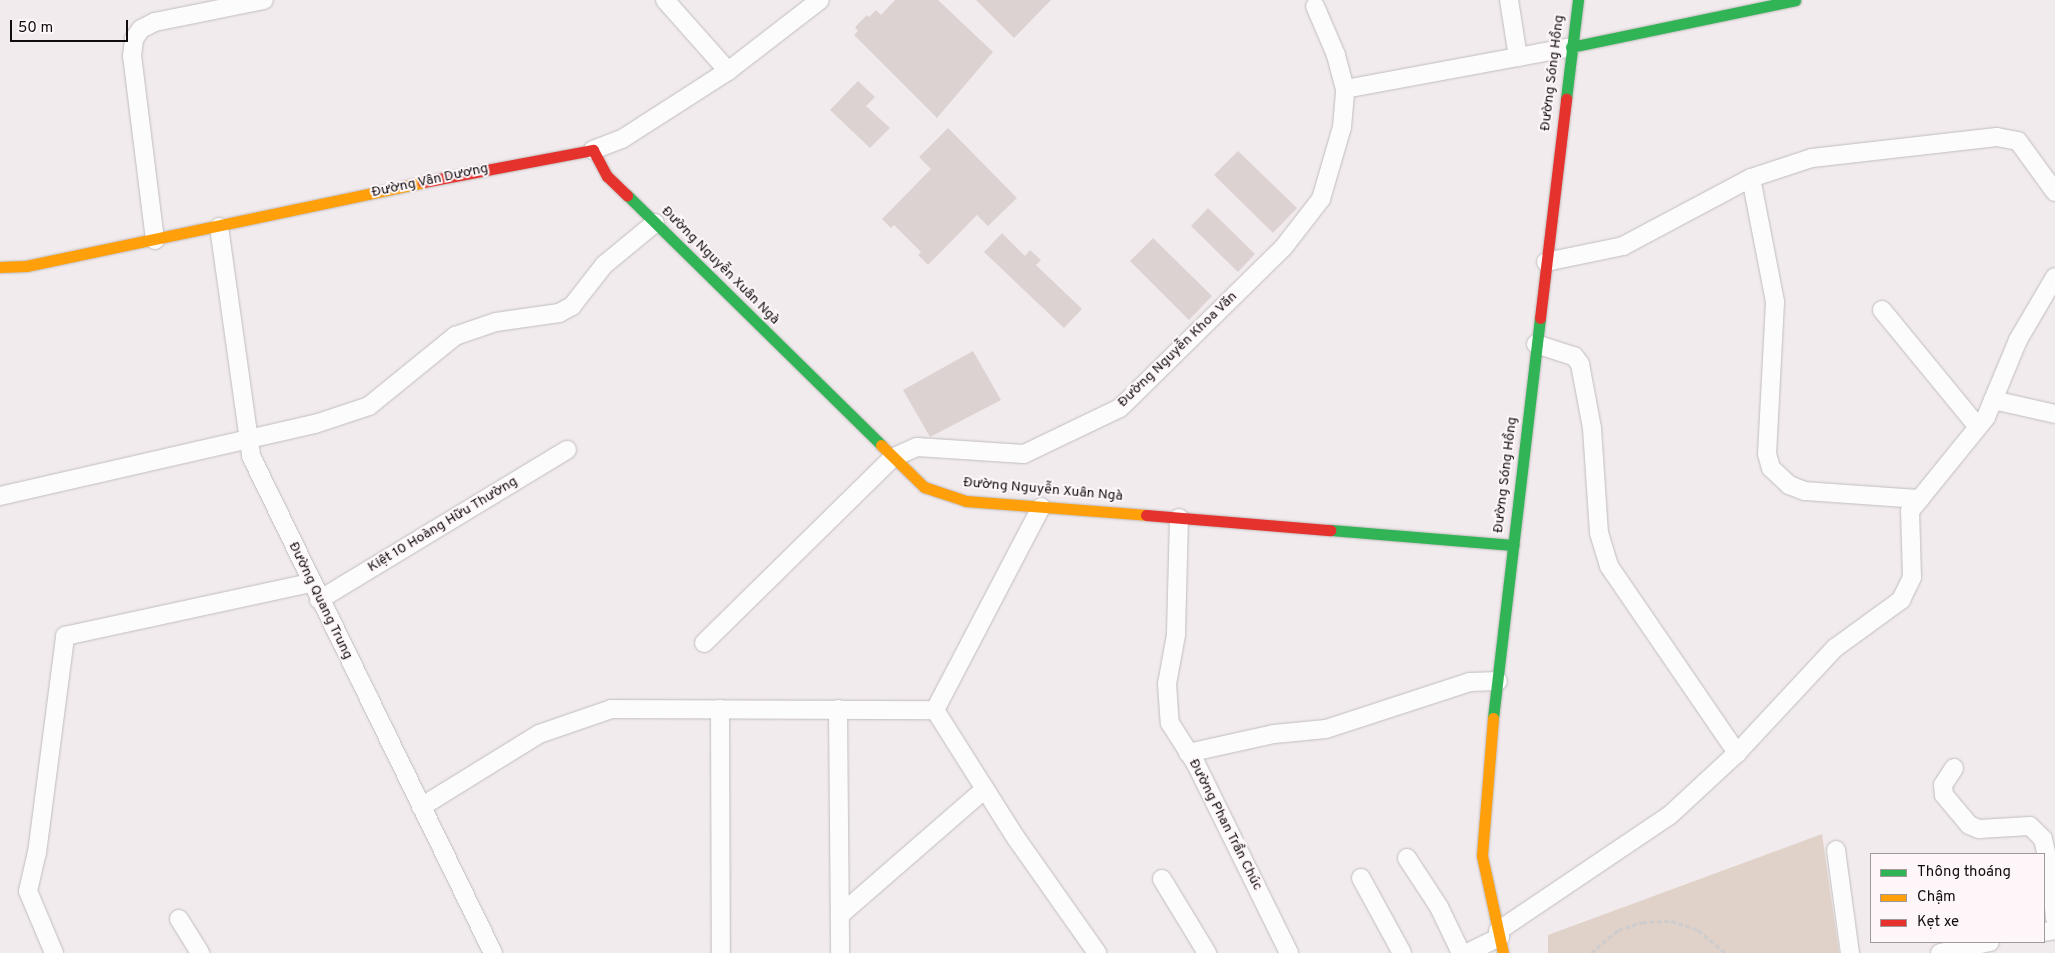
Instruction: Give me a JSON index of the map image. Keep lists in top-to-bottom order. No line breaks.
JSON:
{"streets":{"street":["Đường Sóng Hồng","Đường Vân Dương","Đường Nguyễn Xuân Ngà","Đường Nguyễn Khoa Văn","Kiệt 10 Hoàng Hữu Thường","Đường Quang Trung","Đường Phan Trần Chúc"]},"crossings":[["Đường Sóng Hồng","Đường Nguyễn Xuân Ngà"],["Đường Vân Dương","Đường Nguyễn Xuân Ngà"],["Đường Vân Dương","Đường Quang Trung"],["Đường Nguyễn Xuân Ngà","Đường Nguyễn Khoa Văn"],["Đường Nguyễn Xuân Ngà","Đường Phan Trần Chúc"],["Kiệt 10 Hoàng Hữu Thường","Đường Quang Trung"]],"legend":["Thông thoáng","Chậm","Kẹt xe"],"scale_bar":"50 m"}
